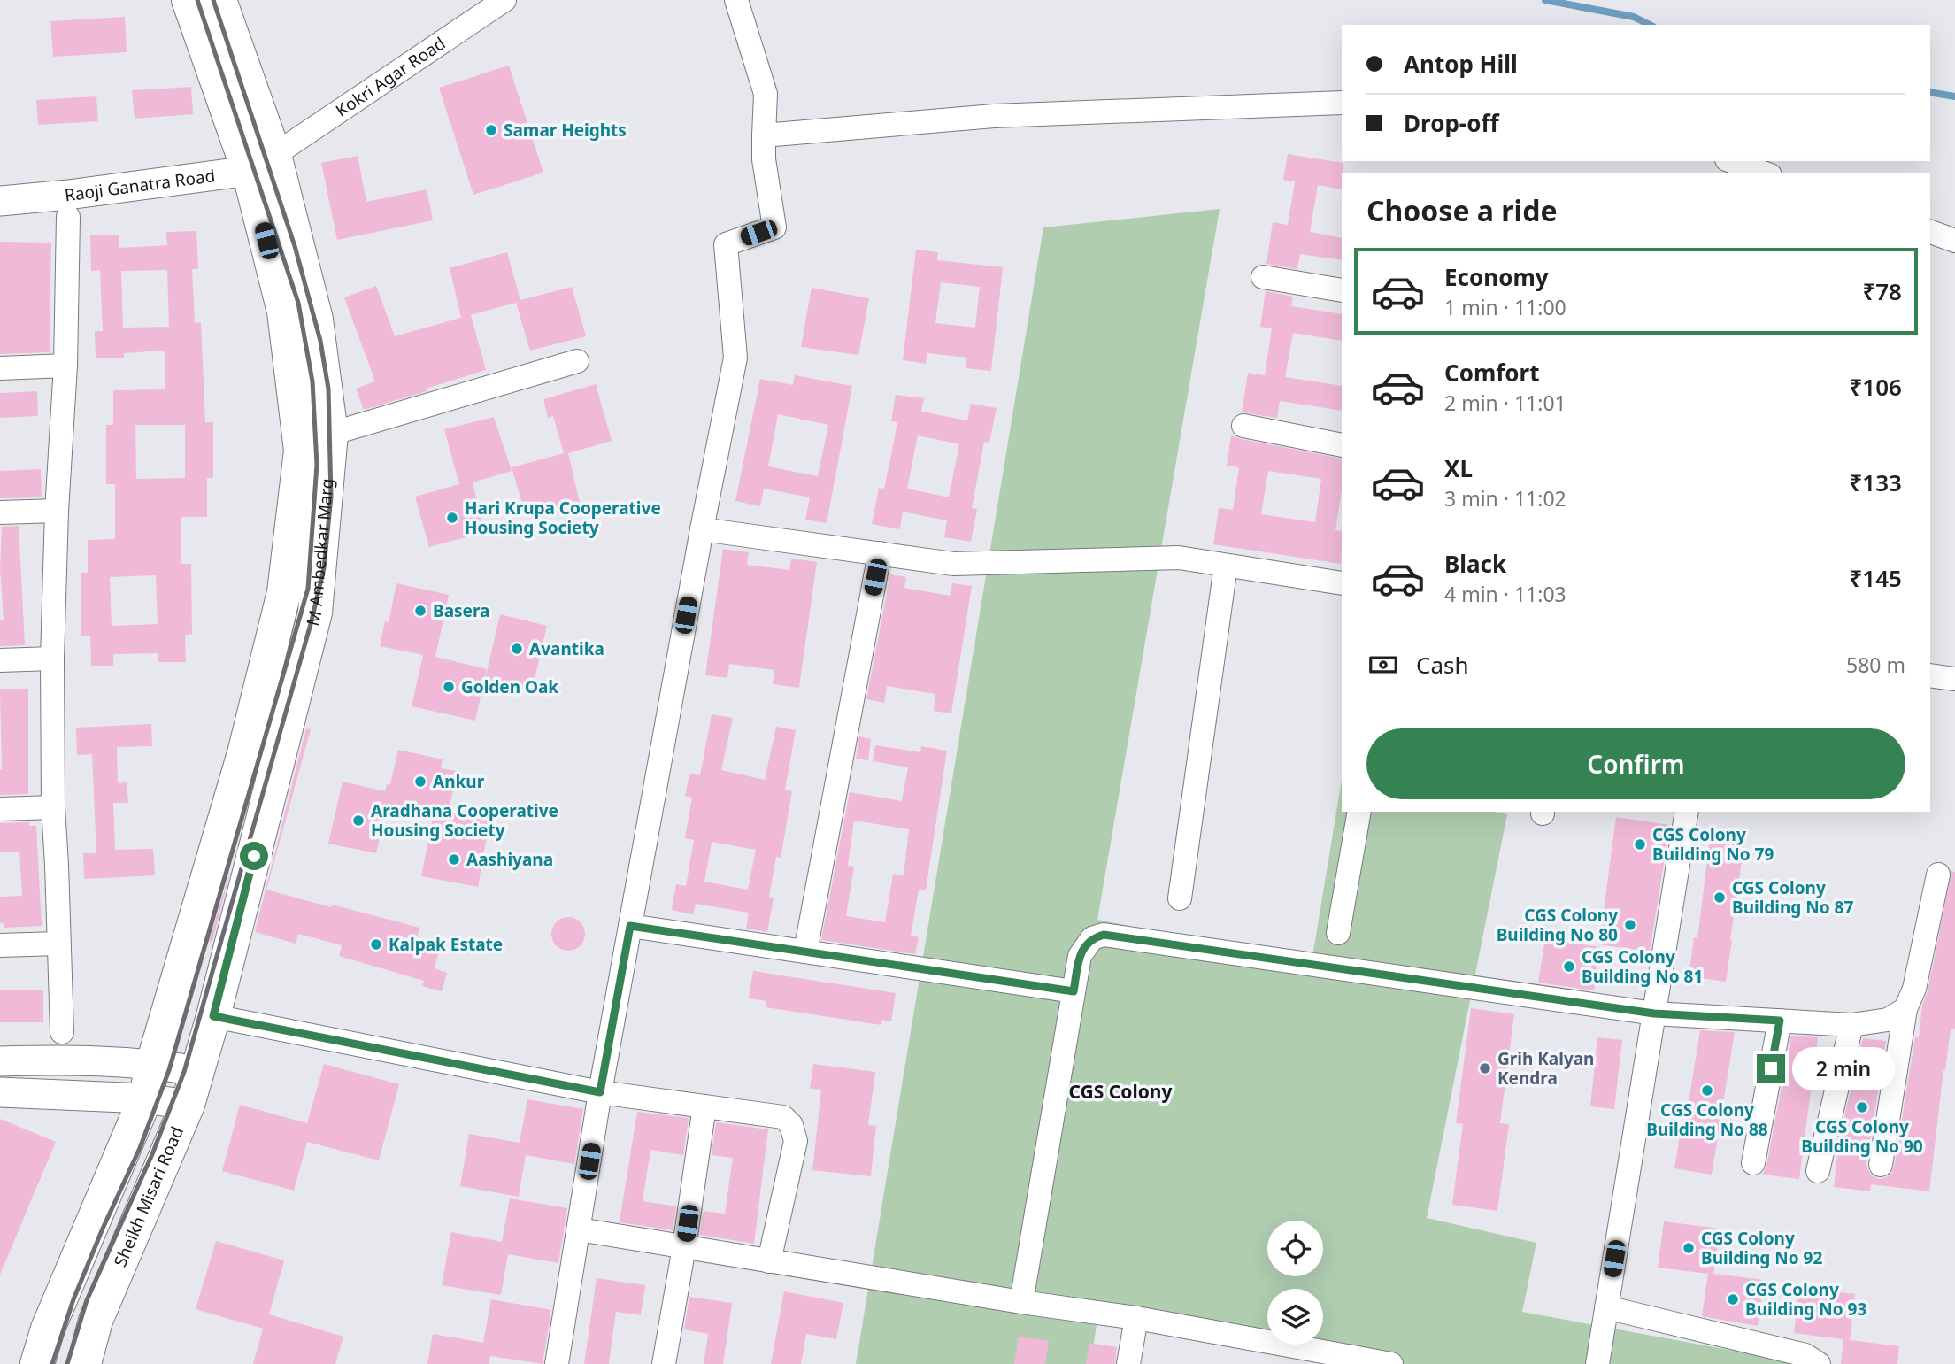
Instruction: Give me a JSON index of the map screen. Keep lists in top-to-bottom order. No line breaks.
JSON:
{"streets":{"main road":["M Ambedkar Marg","Sheikh Misari Road"],"street":["Kokri Agar Road","Raoji Ganatra Road"]},"crossings":[["Kokri Agar Road","Raoji Ganatra Road"],["Kokri Agar Road","M Ambedkar Marg"],["Raoji Ganatra Road","M Ambedkar Marg"],["M Ambedkar Marg","Sheikh Misari Road"]],"districts":["CGS Colony"],"places":["Samar Heights","Hari Krupa Cooperative Housing Society","Basera","Avantika","Golden Oak","Ankur","Aradhana Cooperative Housing Society","CGS Colony Building No 79","Aashiyana","CGS Colony Building No 87","CGS Colony Building No 80","Kalpak Estate","CGS Colony Building No 81","Grih Kalyan Kendra","CGS Colony Building No 88","CGS Colony Building No 90","CGS Colony Building No 92","CGS Colony Building No 93"],"page":{"banner":["Antop Hill","Drop-off"],"heading":"Choose a ride","list":[{"name":"Economy","note":"1 min · 11:00","value":"₹78"},{"name":"Comfort","note":"2 min · 11:01","value":"₹106"},{"name":"XL","note":"3 min · 11:02","value":"₹133"},{"name":"Black","note":"4 min · 11:03","value":"₹145"}],"pay":["Cash","580 m"],"buttons":"Confirm","bubble":"2 min"}}
